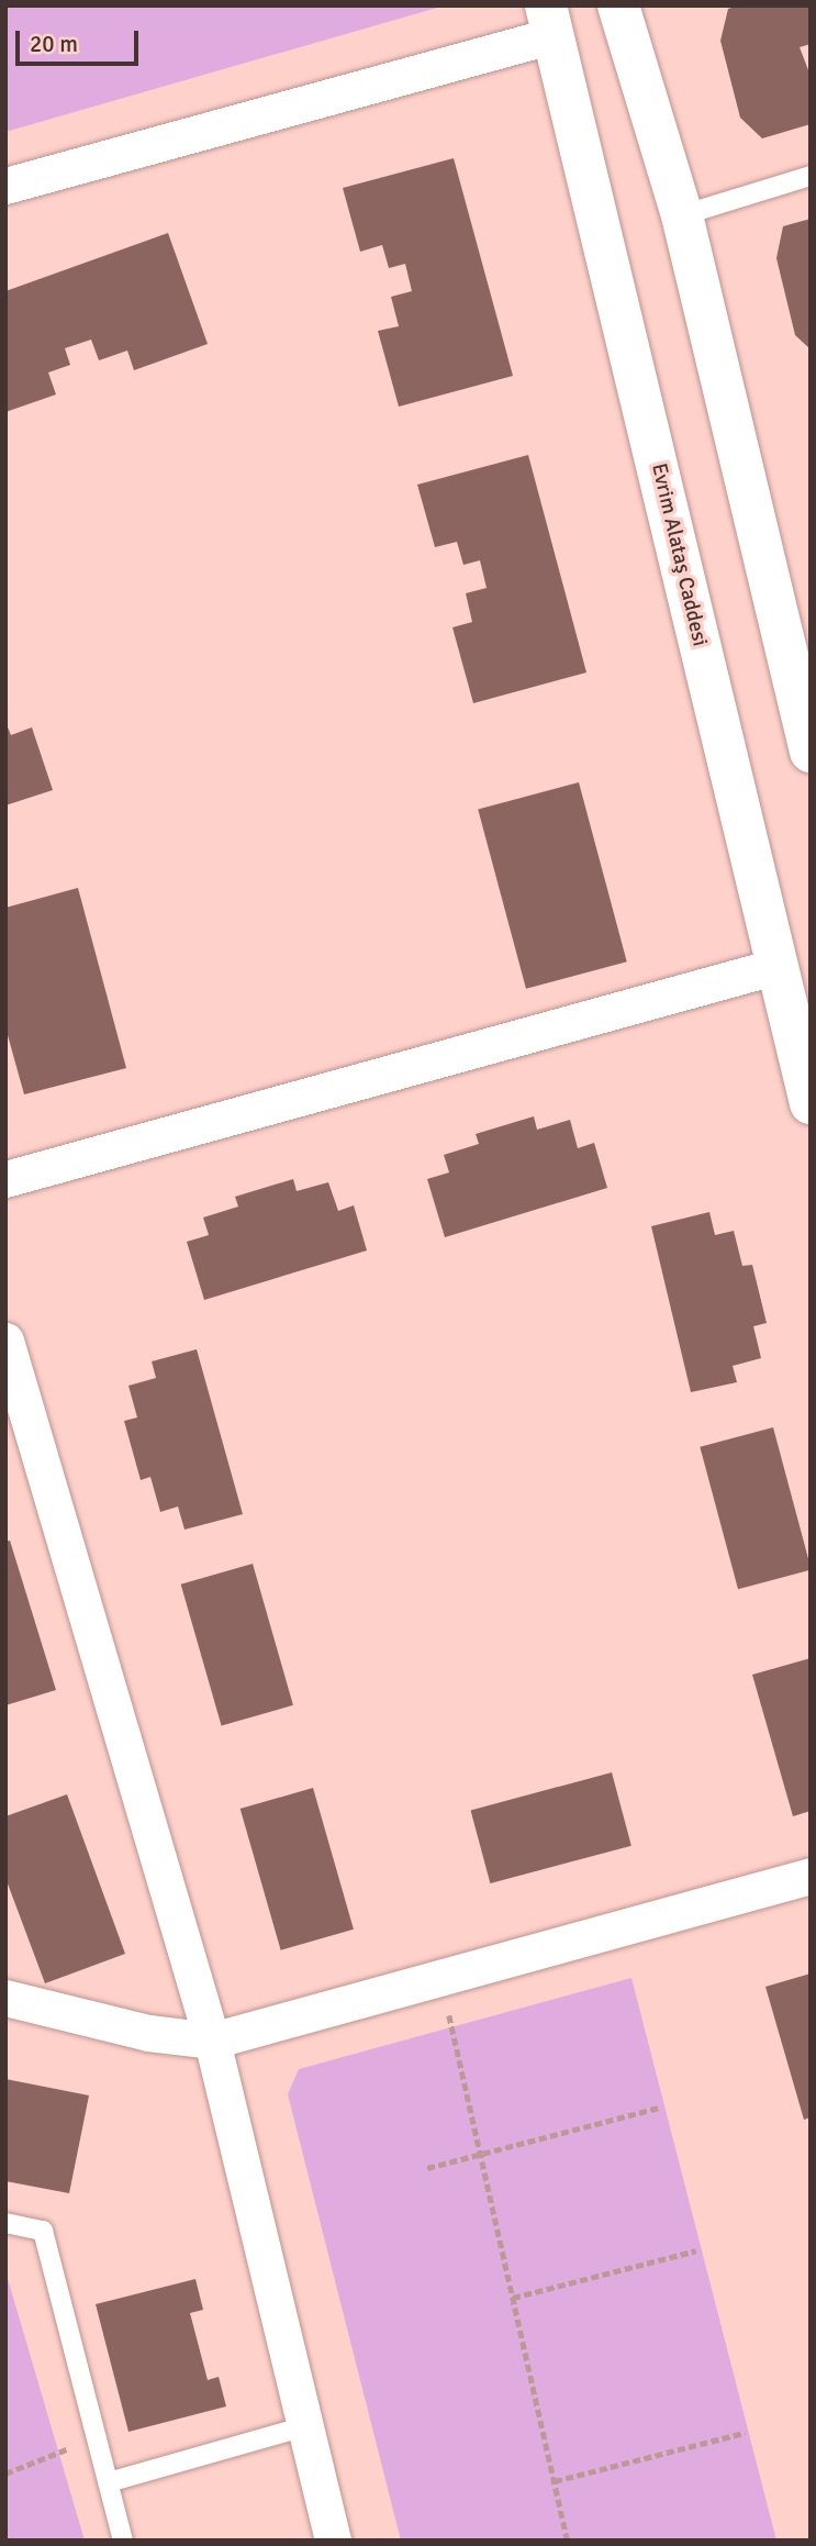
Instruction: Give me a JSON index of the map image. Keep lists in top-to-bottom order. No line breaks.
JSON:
{"streets":{"main road":["Evrim Alataş Caddesi"]},"scale_bar":"20 m"}
